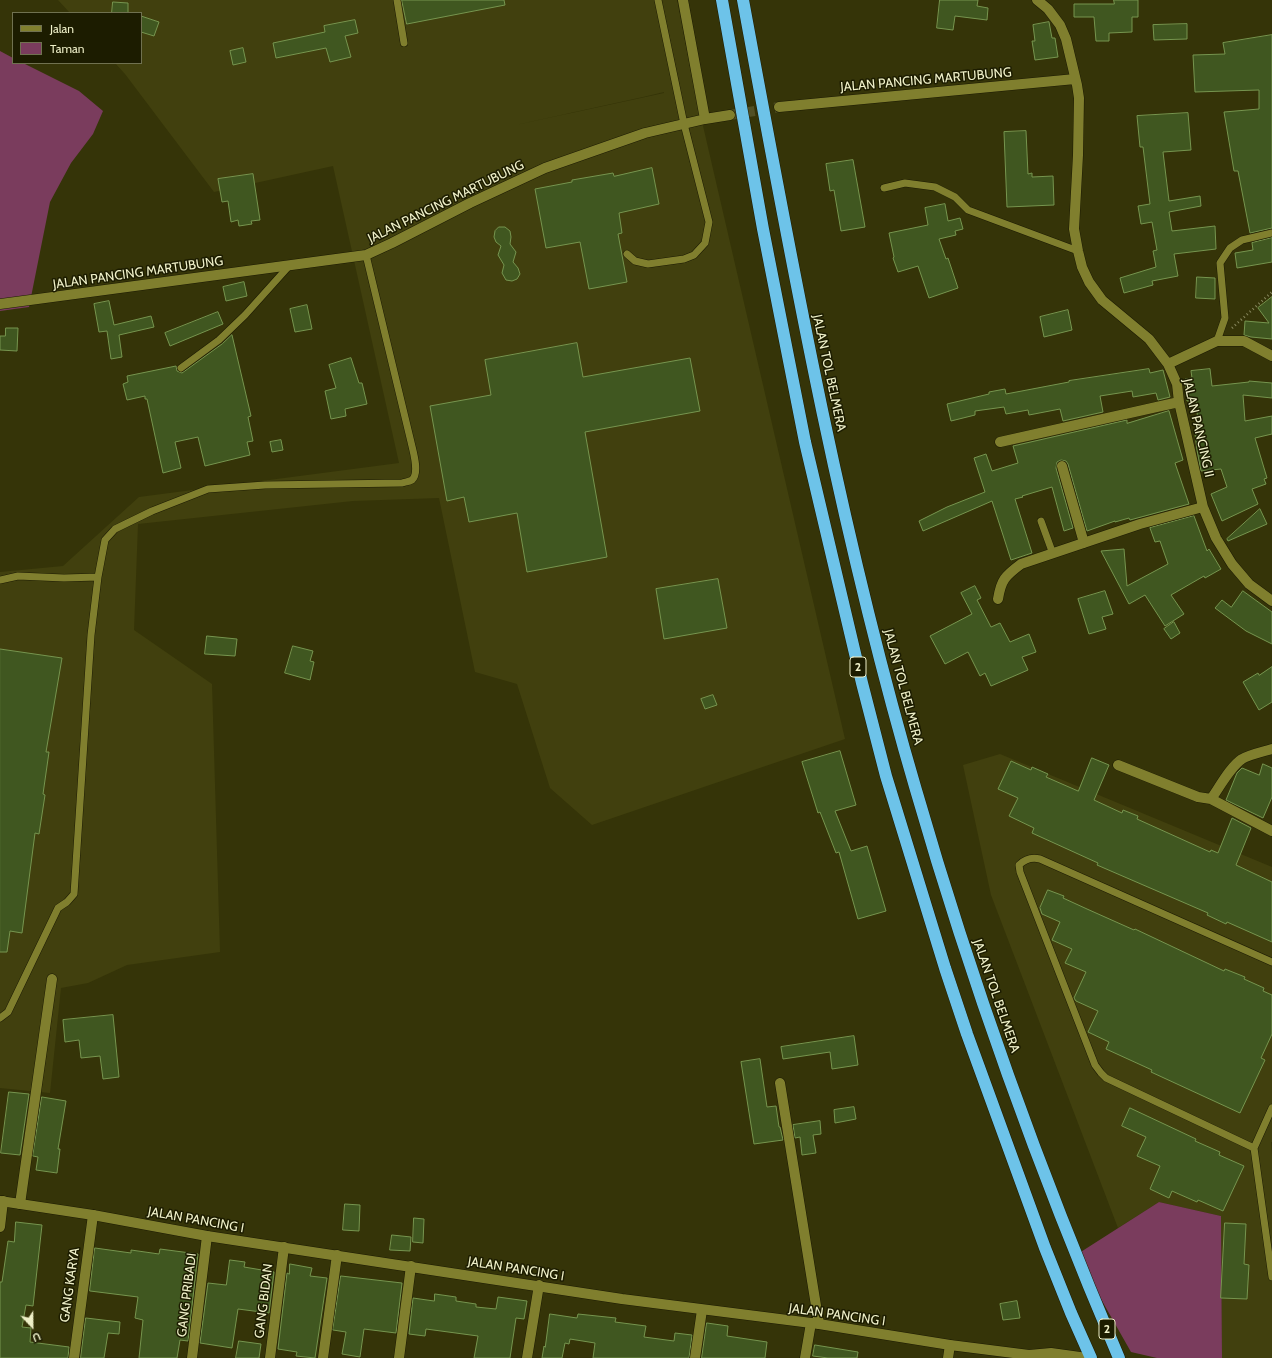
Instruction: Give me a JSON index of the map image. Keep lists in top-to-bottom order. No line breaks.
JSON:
{"streets":{"highway":["JALAN TOL BELMERA","2"],"street":["JALAN PANCING MARTUBUNG","JALAN PANCING II","JALAN PANCING I","GANG KARYA","GANG PRIBADI","GANG BIDAN"]},"crossings":[["JALAN PANCING MARTUBUNG","JALAN PANCING II"],["JALAN PANCING I","GANG KARYA"],["JALAN PANCING I","GANG PRIBADI"],["JALAN PANCING I","GANG BIDAN"]],"legend":["Jalan","Taman"],"north":"bottom"}
